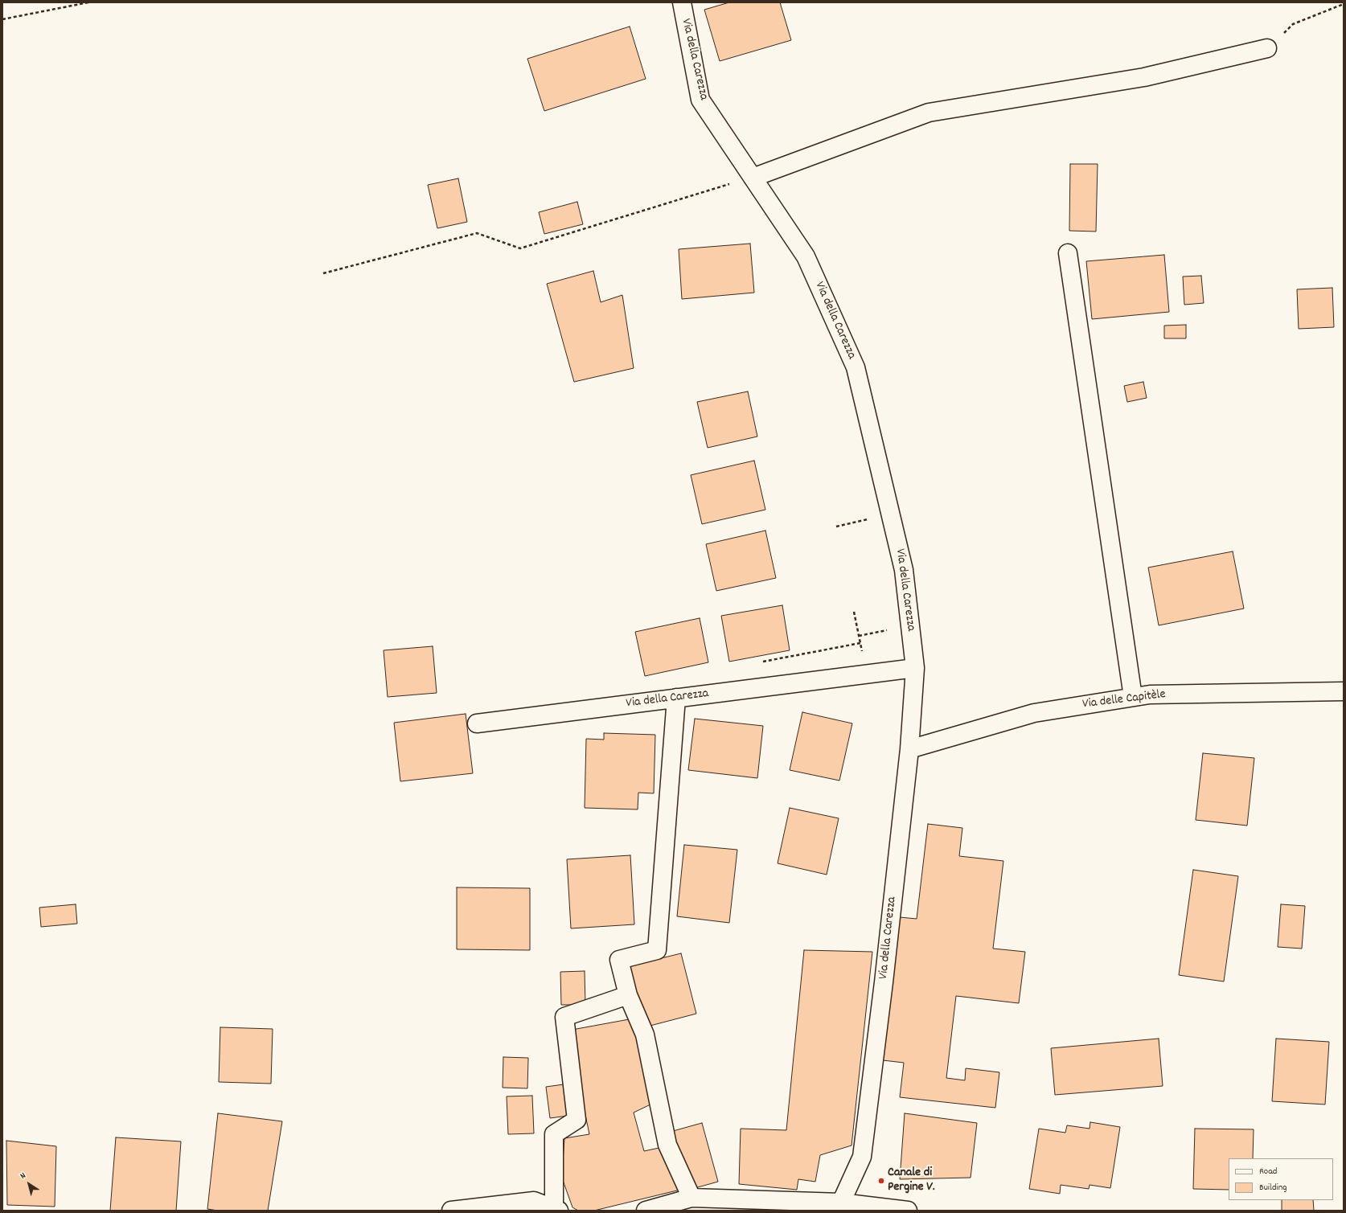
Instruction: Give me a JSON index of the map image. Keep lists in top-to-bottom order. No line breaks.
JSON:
{"streets":{"street":["Via della Carezza","Via delle Capitèle"]},"crossings":[["Via della Carezza","Via delle Capitèle"]],"places":["Canale di Pergine V."],"legend":["Road","Building"],"north":"top left"}
